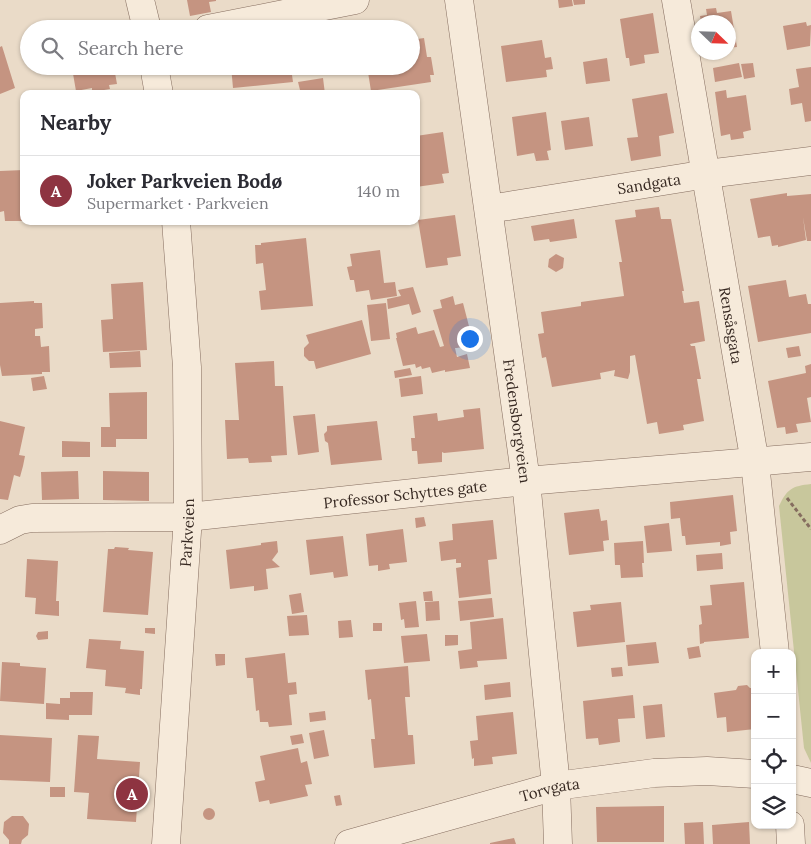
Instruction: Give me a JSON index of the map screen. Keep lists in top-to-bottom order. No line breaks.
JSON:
{"streets":{"street":["Sandgata","Rensåsgata","Fredensborgveien","Professor Schyttes gate","Parkveien","Torvgata"]},"crossings":[["Sandgata","Rensåsgata"],["Sandgata","Fredensborgveien"],["Rensåsgata","Professor Schyttes gate"],["Fredensborgveien","Professor Schyttes gate"],["Fredensborgveien","Torvgata"],["Professor Schyttes gate","Parkveien"]],"north":"bottom right","page":{"search":"Search here","heading":"Nearby","list":[{"mark":"A","name":"Joker Parkveien Bodø","note":"Supermarket · Parkveien","value":"140 m"}],"map_buttons":["+","−"],"pins":"A"}}
